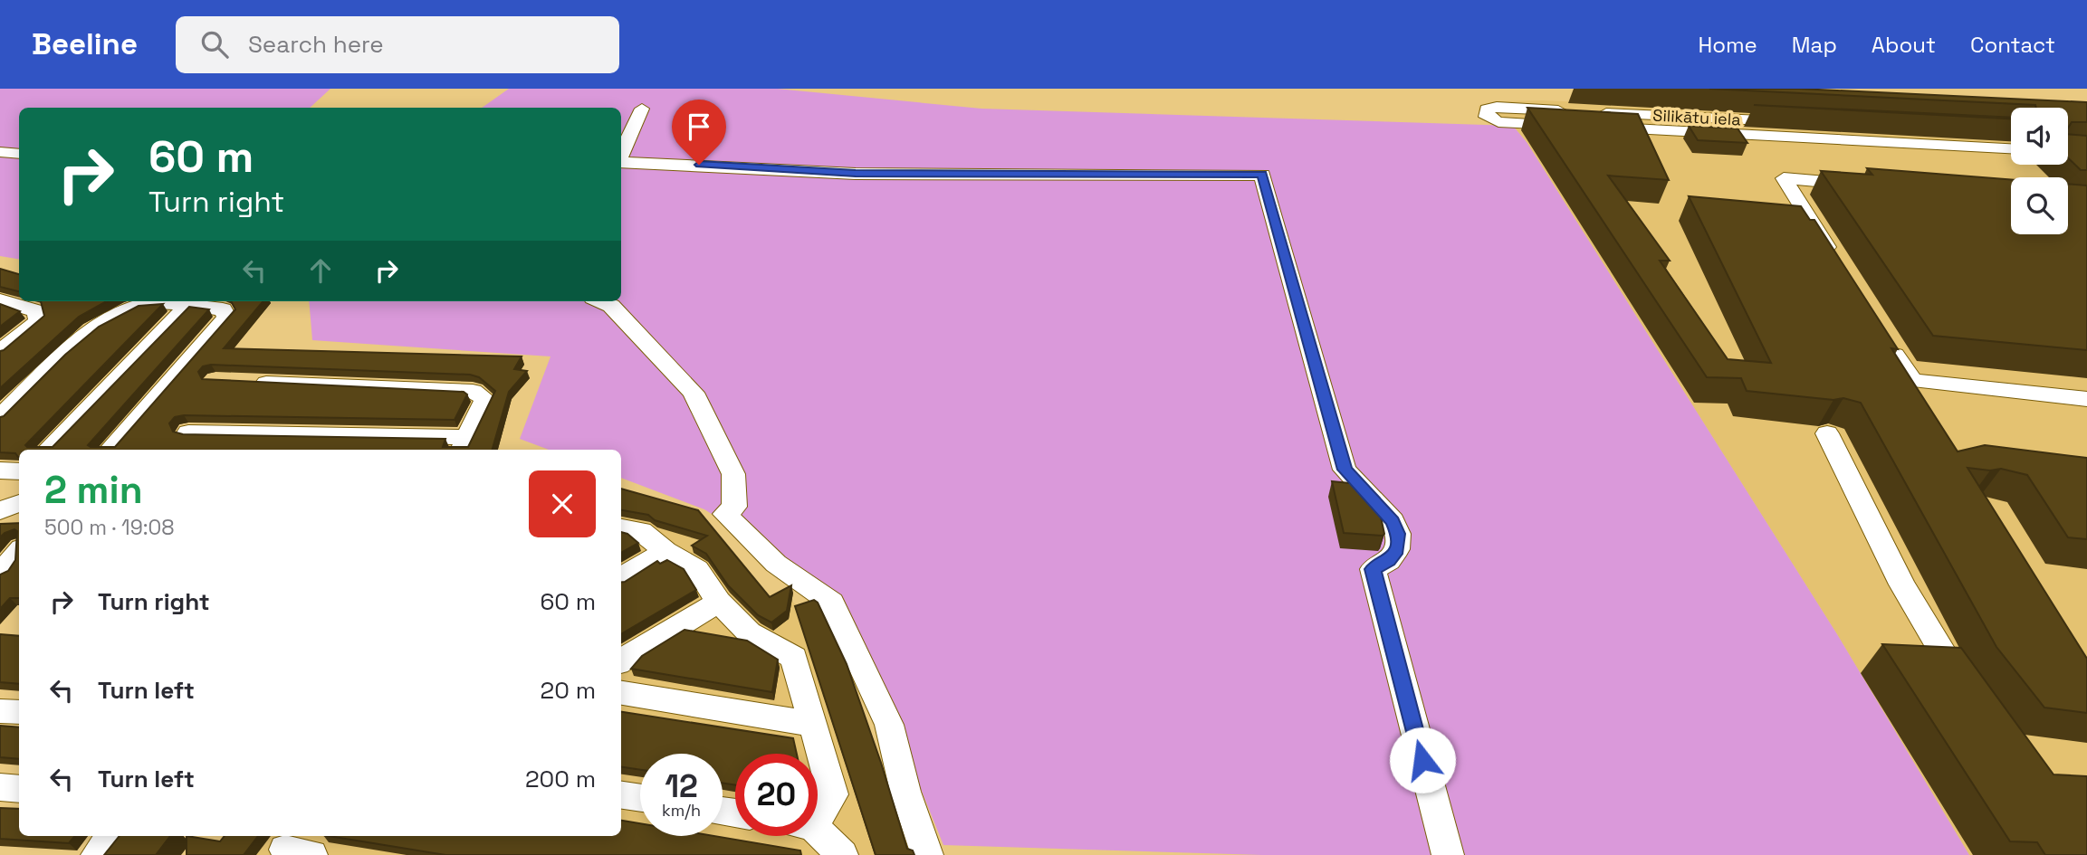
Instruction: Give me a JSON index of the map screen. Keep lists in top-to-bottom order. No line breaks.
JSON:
{"streets":{"lane":["Silikātu iela"]},"page":{"header":"Beeline","search":"Search here","nav":["Home","Map","About","Contact"],"turn":["60 m","Turn right"],"heading":["2 min","500 m · 19:08"],"list":[{"name":"Turn right","value":"60 m"},{"name":"Turn left","value":"20 m"},{"name":"Turn left","value":"200 m"}],"speed":"12 km/h","limit":"20"}}
